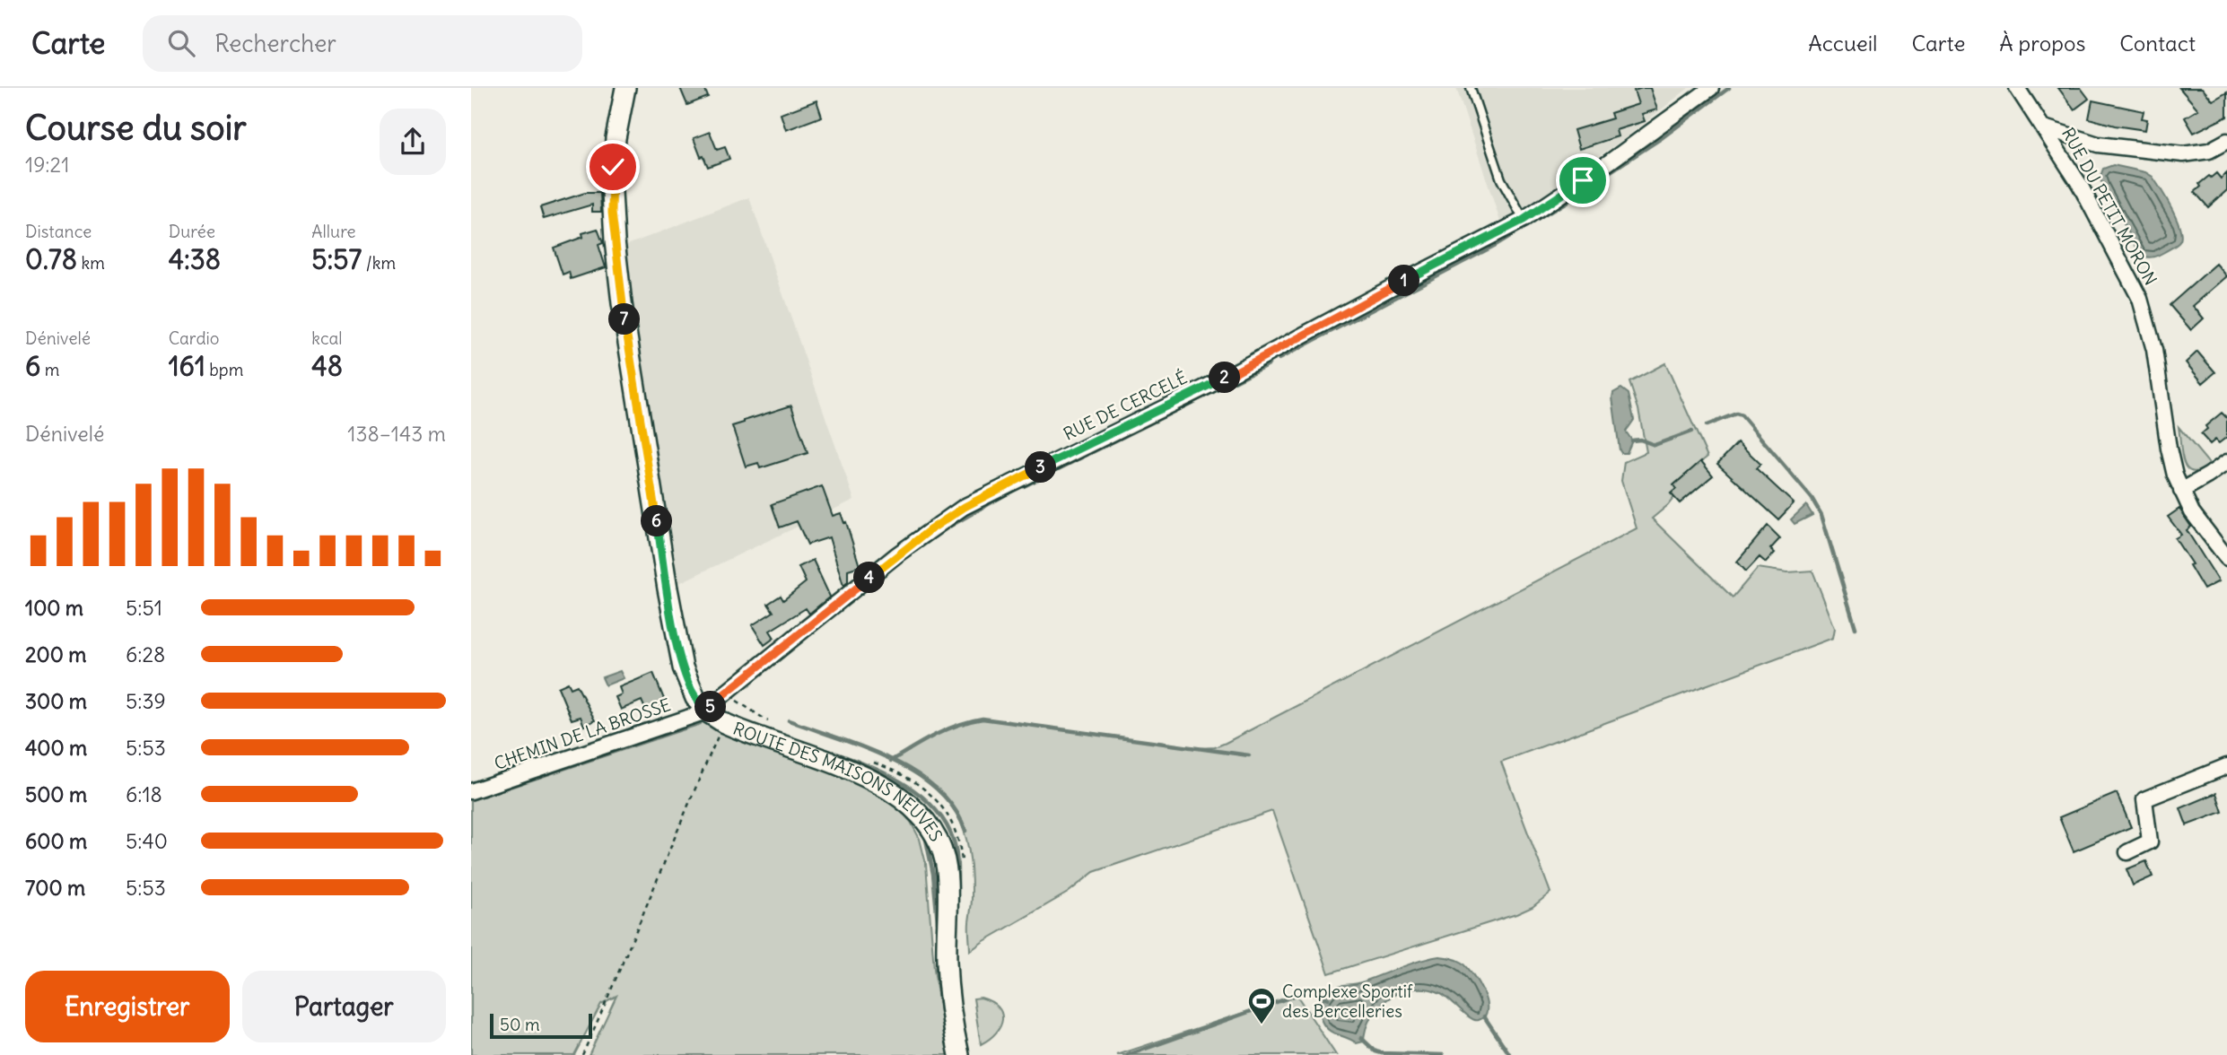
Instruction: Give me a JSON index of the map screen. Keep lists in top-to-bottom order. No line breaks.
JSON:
{"streets":{"street":["RUE DU PETIT MORON","RUE DE CERCELÉ","CHEMIN DE LA BROSSE","ROUTE DES MAISONS NEUVES"]},"crossings":[["RUE DE CERCELÉ","CHEMIN DE LA BROSSE"],["RUE DE CERCELÉ","ROUTE DES MAISONS NEUVES"],["CHEMIN DE LA BROSSE","ROUTE DES MAISONS NEUVES"]],"places":{"sports":["Complexe Sportif des Bercelleries"]},"scale_bar":"50 m","page":{"header":"Carte","search":"Rechercher","nav":["Accueil","Carte","À propos","Contact"],"heading":["Course du soir","19:21"],"stats":[["Distance","0.78 km"],["Durée","4:38"],["Allure","5:57 /km"],["Dénivelé","6 m"],["Cardio","161 bpm"],["kcal","48"]],"pins":["1","7","2","3","6","4","5"],"chart":["Dénivelé","138–143 m"],"list":[{"name":"100 m","note":"5:51"},{"name":"200 m","note":"6:28"},{"name":"300 m","note":"5:39"},{"name":"400 m","note":"5:53"},{"name":"500 m","note":"6:18"},{"name":"600 m","note":"5:40"},{"name":"700 m","note":"5:53"}],"buttons":["Enregistrer","Partager"],"scale":"50 m"}}
